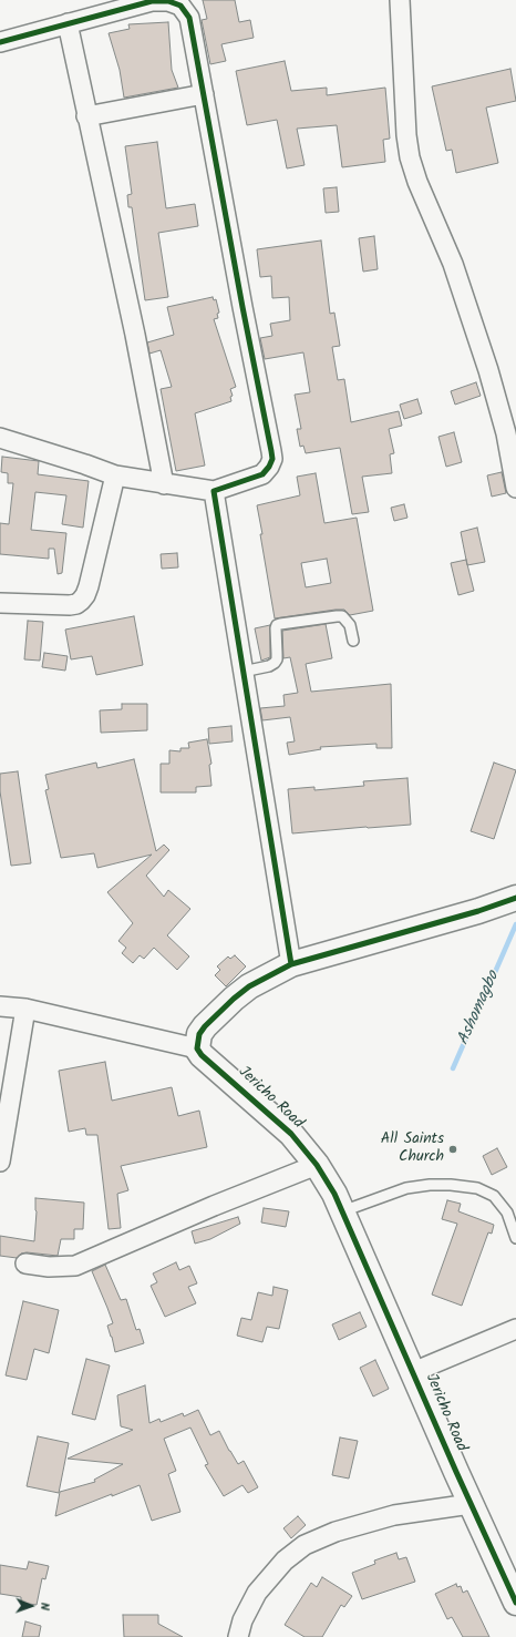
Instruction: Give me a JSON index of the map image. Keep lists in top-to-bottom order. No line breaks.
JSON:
{"streets":{"street":["Jericho Road"]},"water":["Ashomagbo"],"places":["All Saints Church"],"north":"right"}
